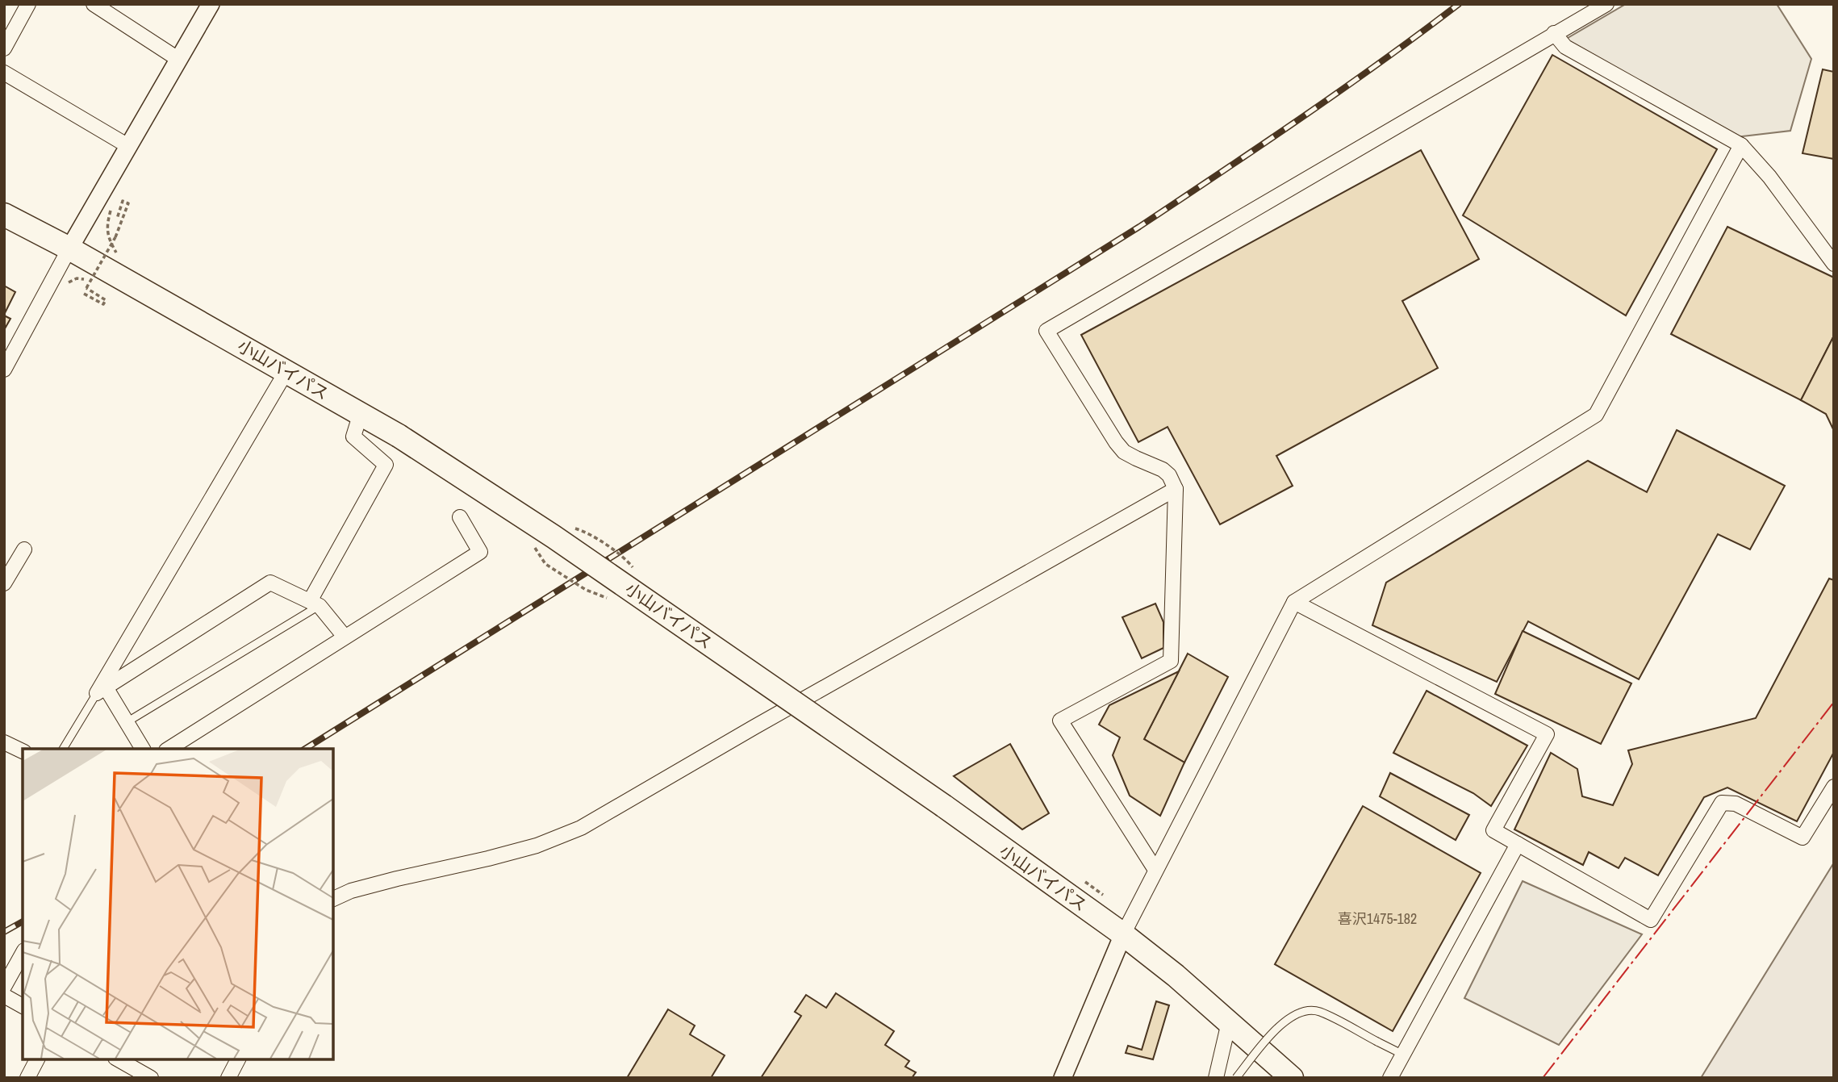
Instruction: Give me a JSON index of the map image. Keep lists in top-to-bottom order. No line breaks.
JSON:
{"streets":{"highway":["小山バイパス"]},"house_numbers":["喜沢1475-182"]}
